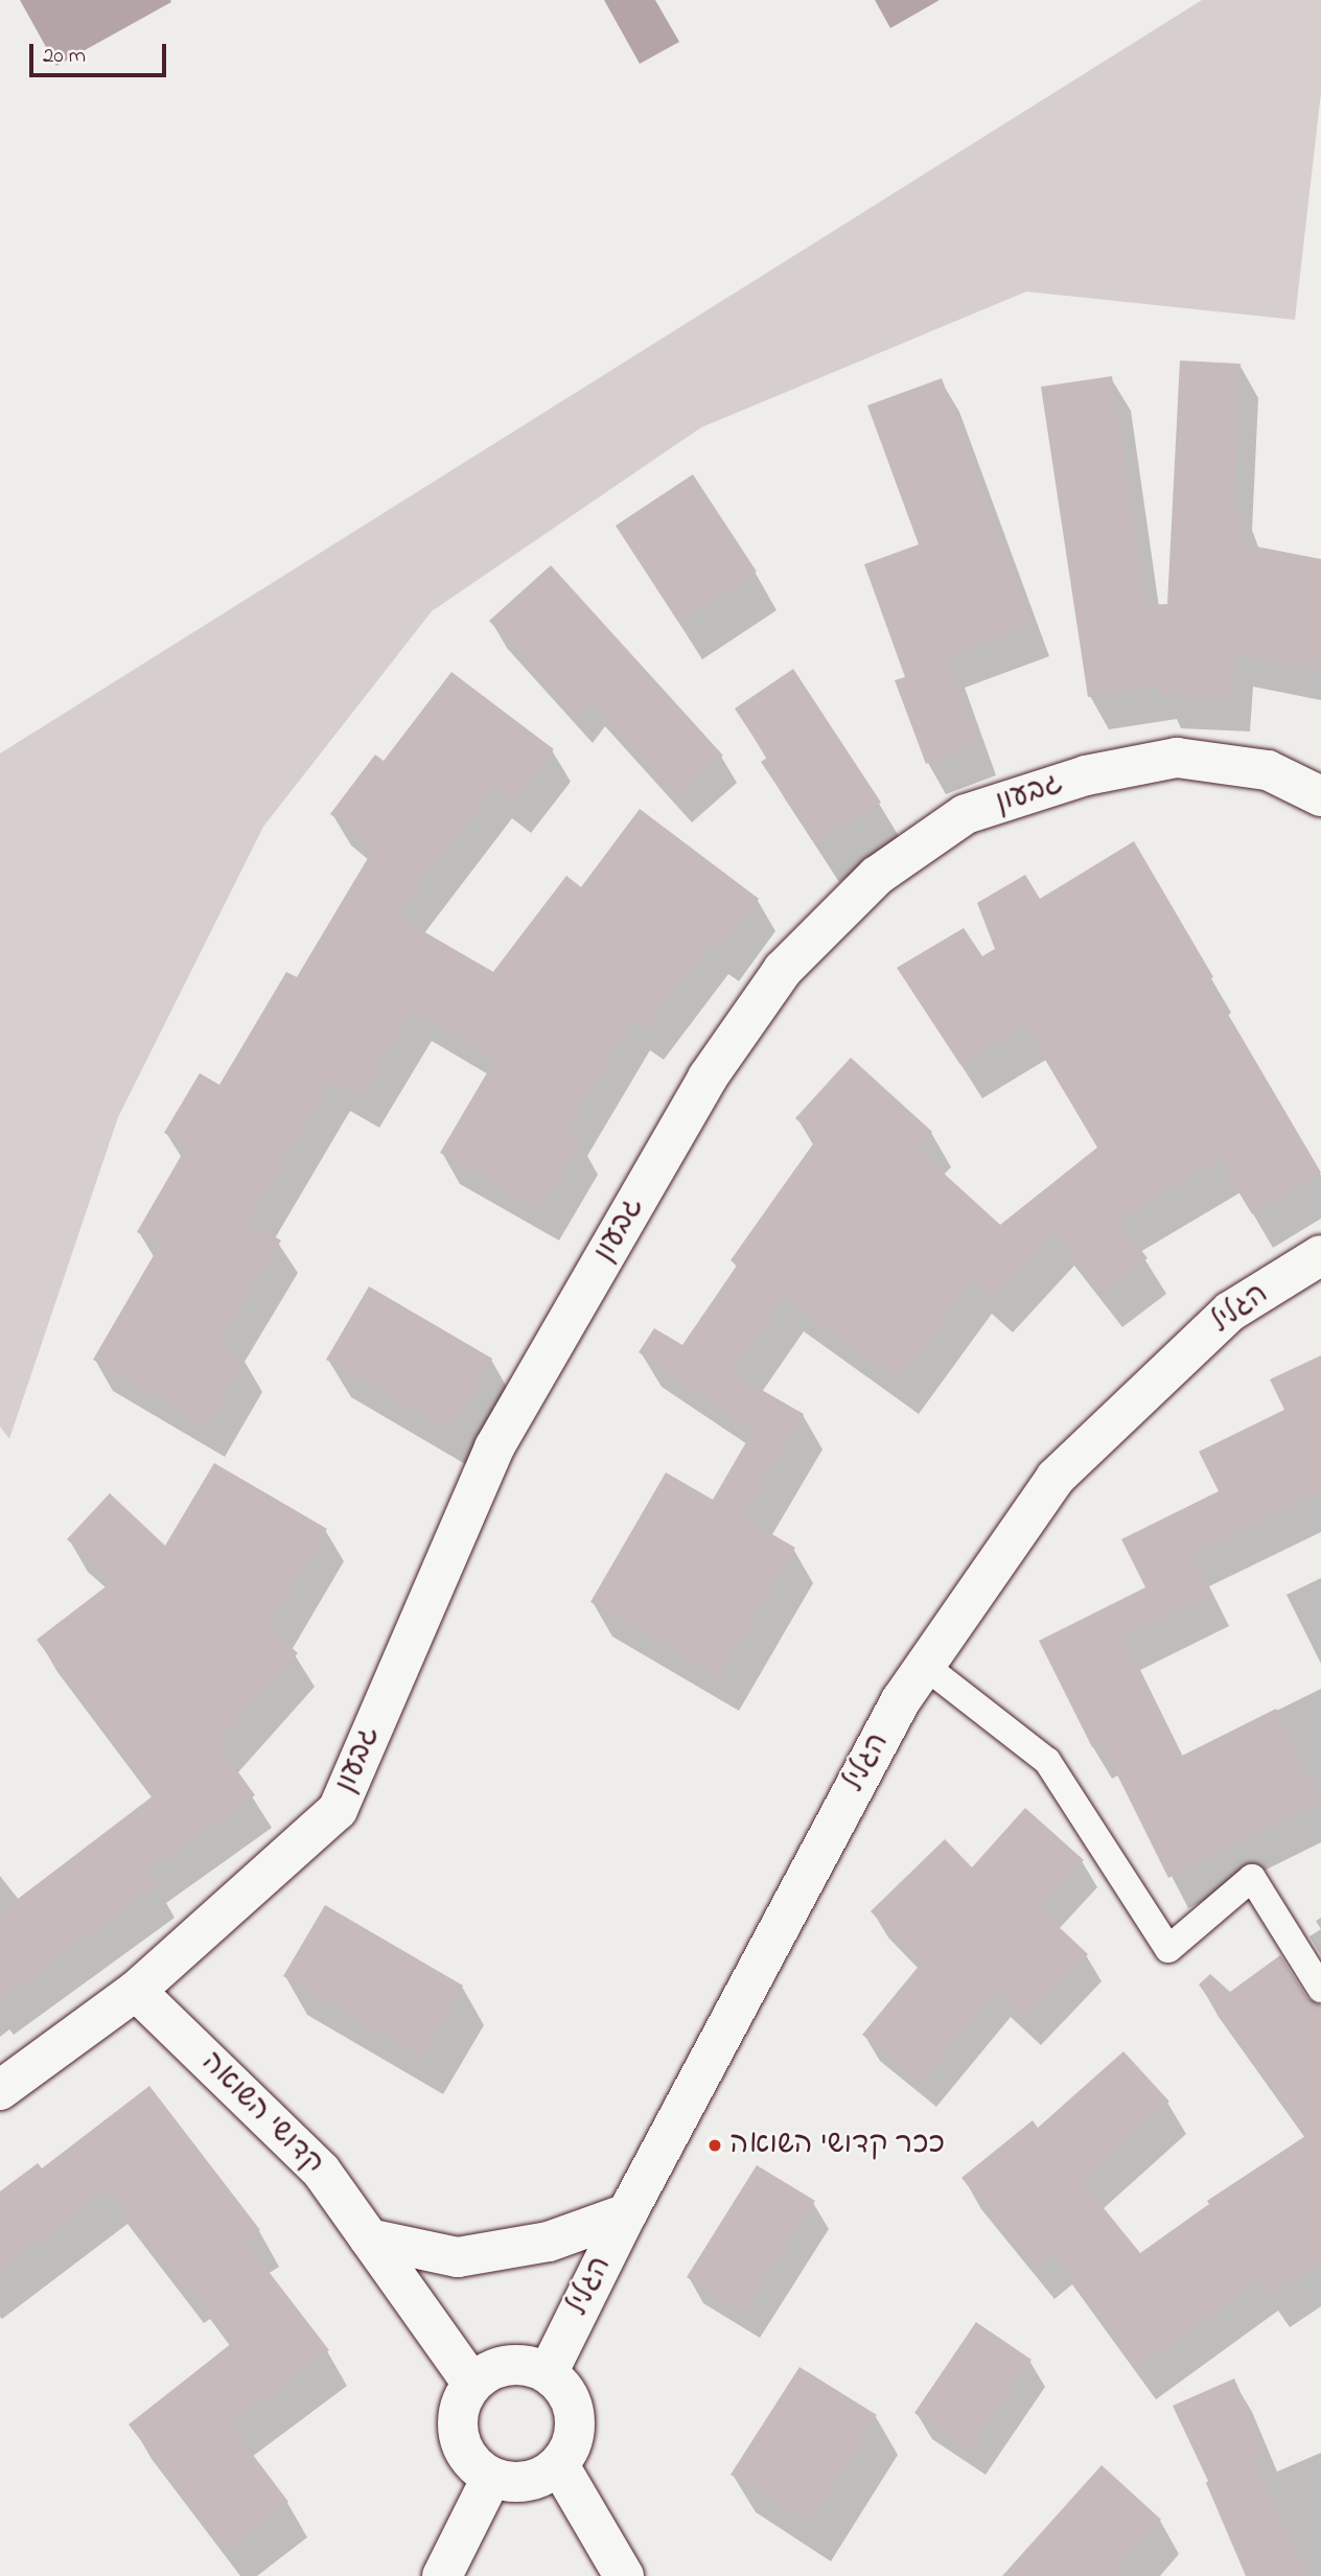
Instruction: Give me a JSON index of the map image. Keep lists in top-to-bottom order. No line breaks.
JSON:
{"streets":{"street":["גבעון","הגליל","קדושי השואה"]},"crossings":[["גבעון","קדושי השואה"],["הגליל","קדושי השואה"]],"places":["ככר קדושי השואה"],"scale_bar":"20 m"}
